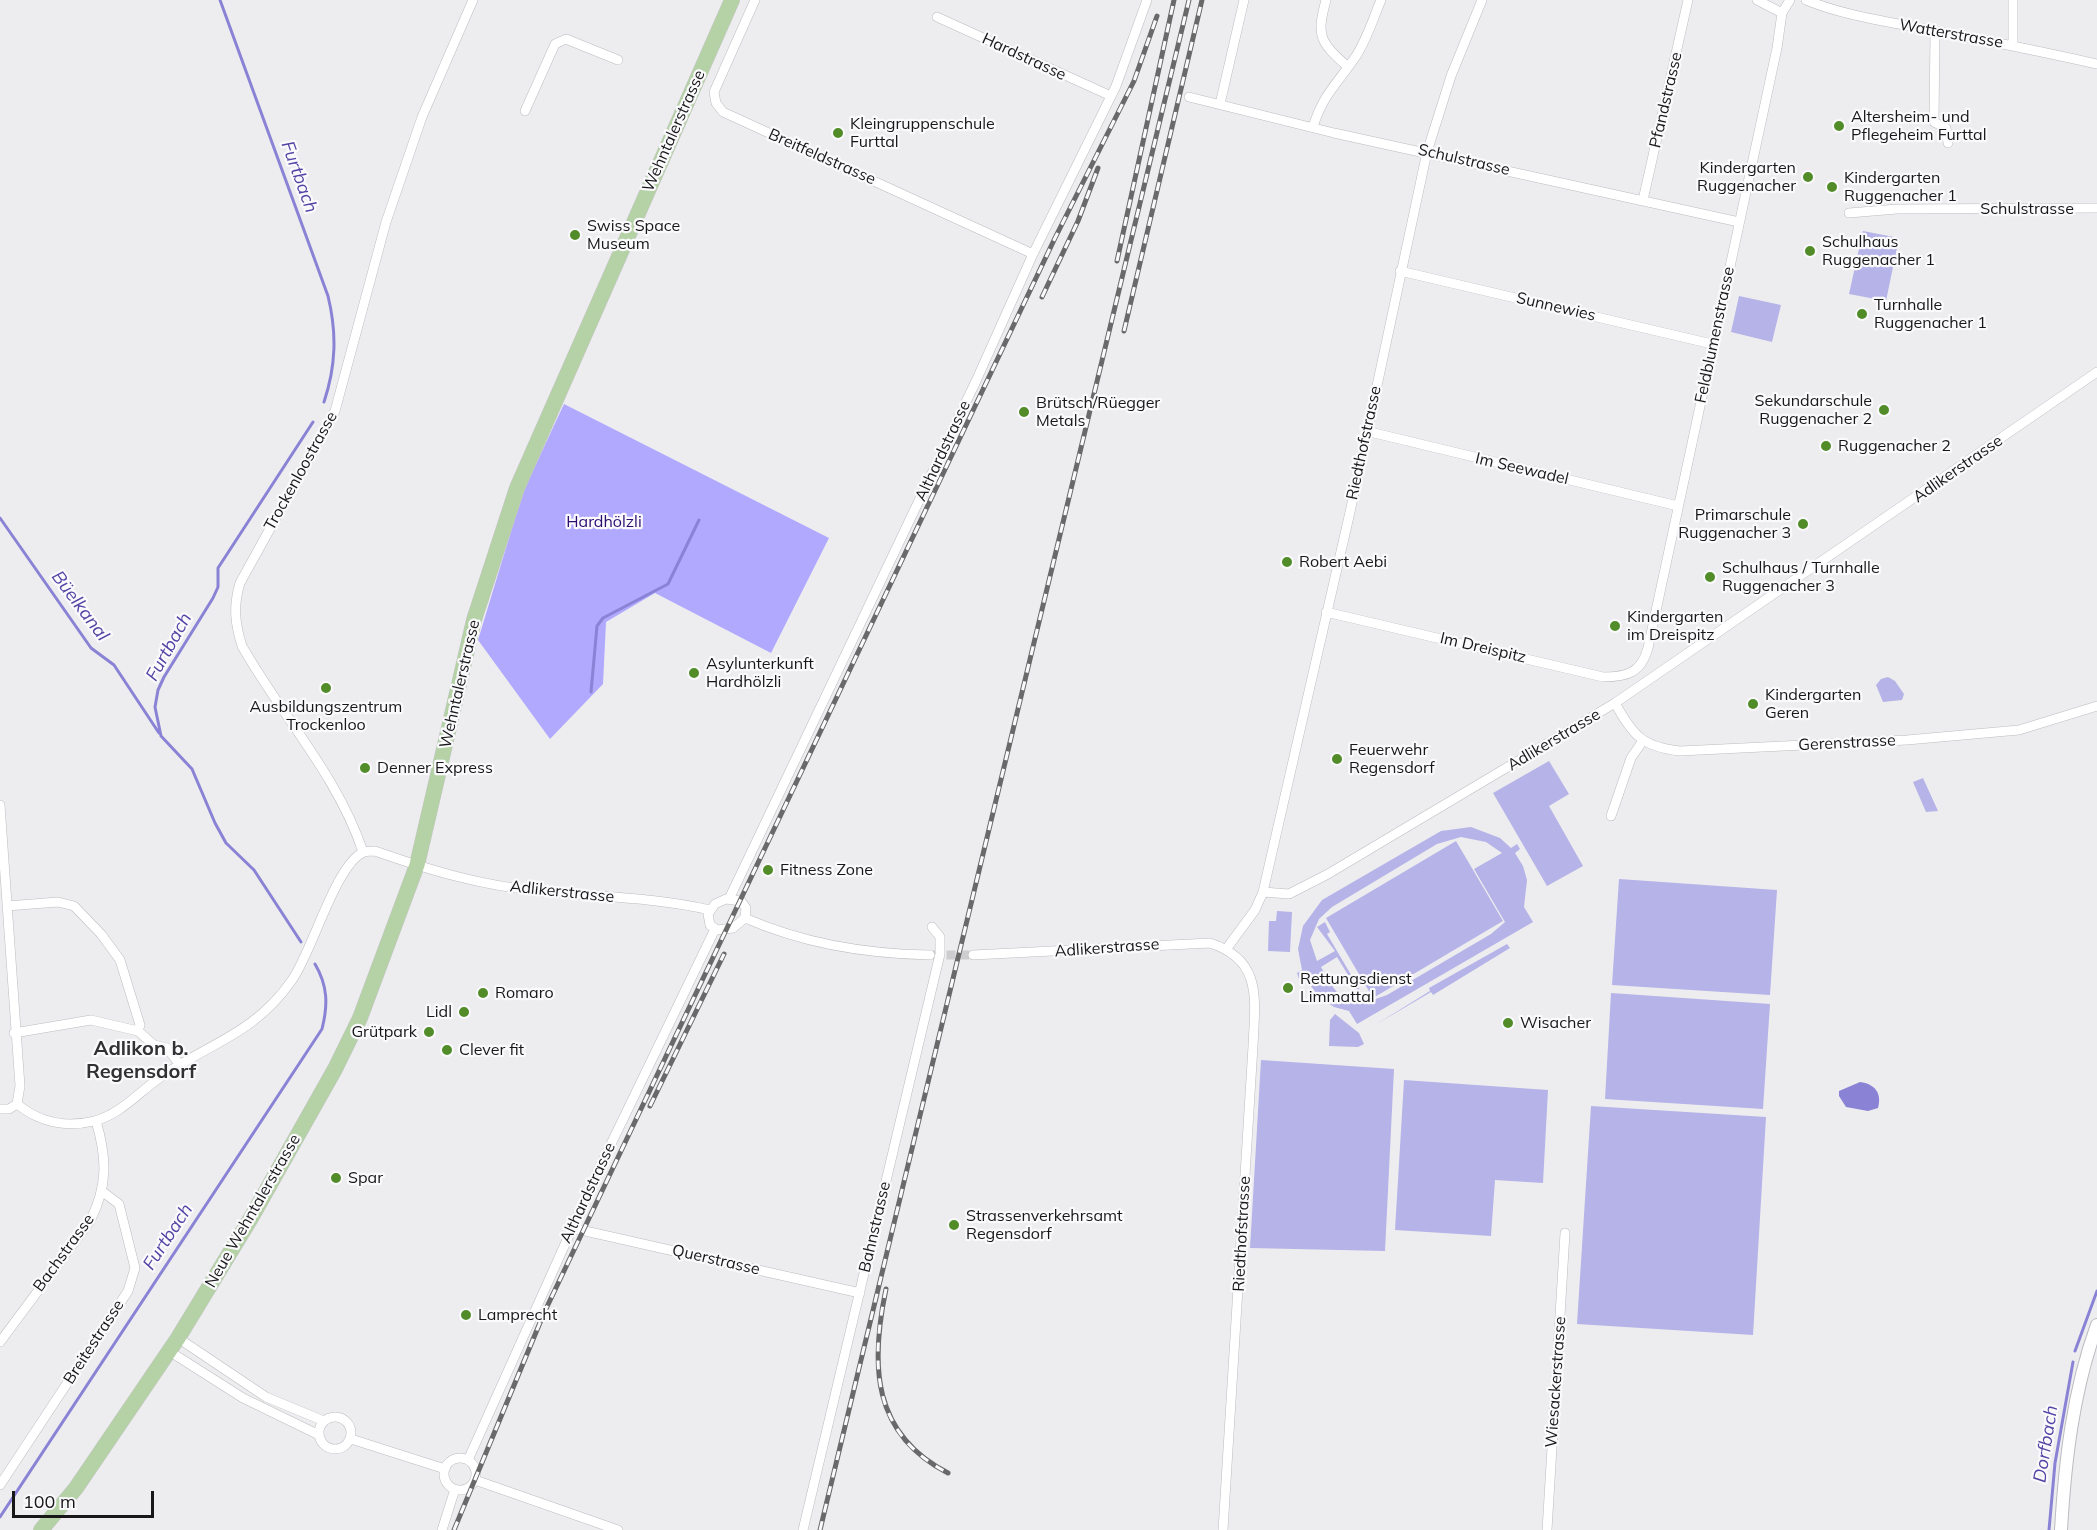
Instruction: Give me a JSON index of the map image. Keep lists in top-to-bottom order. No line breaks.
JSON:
{"streets":{"main road":["Wehntalerstrasse","Neue Wehntalerstrasse"],"street":["Watterstrasse","Hardstrasse","Pfandstrasse","Breitfeldstrasse","Schulstrasse","Sunnewies","Feldblumenstrasse","Riedthofstrasse","Althardstrasse","Im Seewadel","Adlikerstrasse","Trockenloostrasse","Im Dreispitz","Gerenstrasse","Bahnstrasse","Bachstrasse","Querstrasse","Breitestrasse","Wiesackerstrasse"]},"crossings":[["Hardstrasse","Althardstrasse"],["Pfandstrasse","Schulstrasse"],["Wehntalerstrasse","Adlikerstrasse"],["Wehntalerstrasse","Neue Wehntalerstrasse"],["Breitfeldstrasse","Althardstrasse"],["Schulstrasse","Feldblumenstrasse"],["Schulstrasse","Riedthofstrasse"],["Sunnewies","Feldblumenstrasse"],["Sunnewies","Riedthofstrasse"],["Feldblumenstrasse","Im Seewadel"],["Feldblumenstrasse","Im Dreispitz"],["Riedthofstrasse","Im Seewadel"],["Riedthofstrasse","Adlikerstrasse"],["Riedthofstrasse","Im Dreispitz"],["Althardstrasse","Adlikerstrasse"],["Althardstrasse","Querstrasse"],["Adlikerstrasse","Neue Wehntalerstrasse"],["Bahnstrasse","Querstrasse"],["Bachstrasse","Breitestrasse"]],"districts":["Adlikon b. Regensdorf"],"water":["Furtbach","Büelkanal","Dorfbach"],"parks":["Hardhölzli"],"places":["Altersheim- und Pflegeheim Furttal","Kleingruppenschule Furttal","Kindergarten Ruggenacher","Kindergarten Ruggenacher 1","Swiss Space Museum","Schulhaus Ruggenacher 1","Turnhalle Ruggenacher 1","Sekundarschule Ruggenacher 2","Brütsch/Rüegger Metals","Ruggenacher 2","Primarschule Ruggenacher 3","Robert Aebi","Schulhaus / Turnhalle Ruggenacher 3","Kindergarten im Dreispitz","Asylunterkunft Hardhölzli","Ausbildungszentrum Trockenloo","Kindergarten Geren","Feuerwehr Regensdorf","Denner Express","Fitness Zone","Rettungsdienst Limmattal","Romaro","Lidl","Wisacher","Grütpark","Clever fit","Spar","Strassenverkehrsamt Regensdorf","Lamprecht"],"scale_bar":"100 m"}
